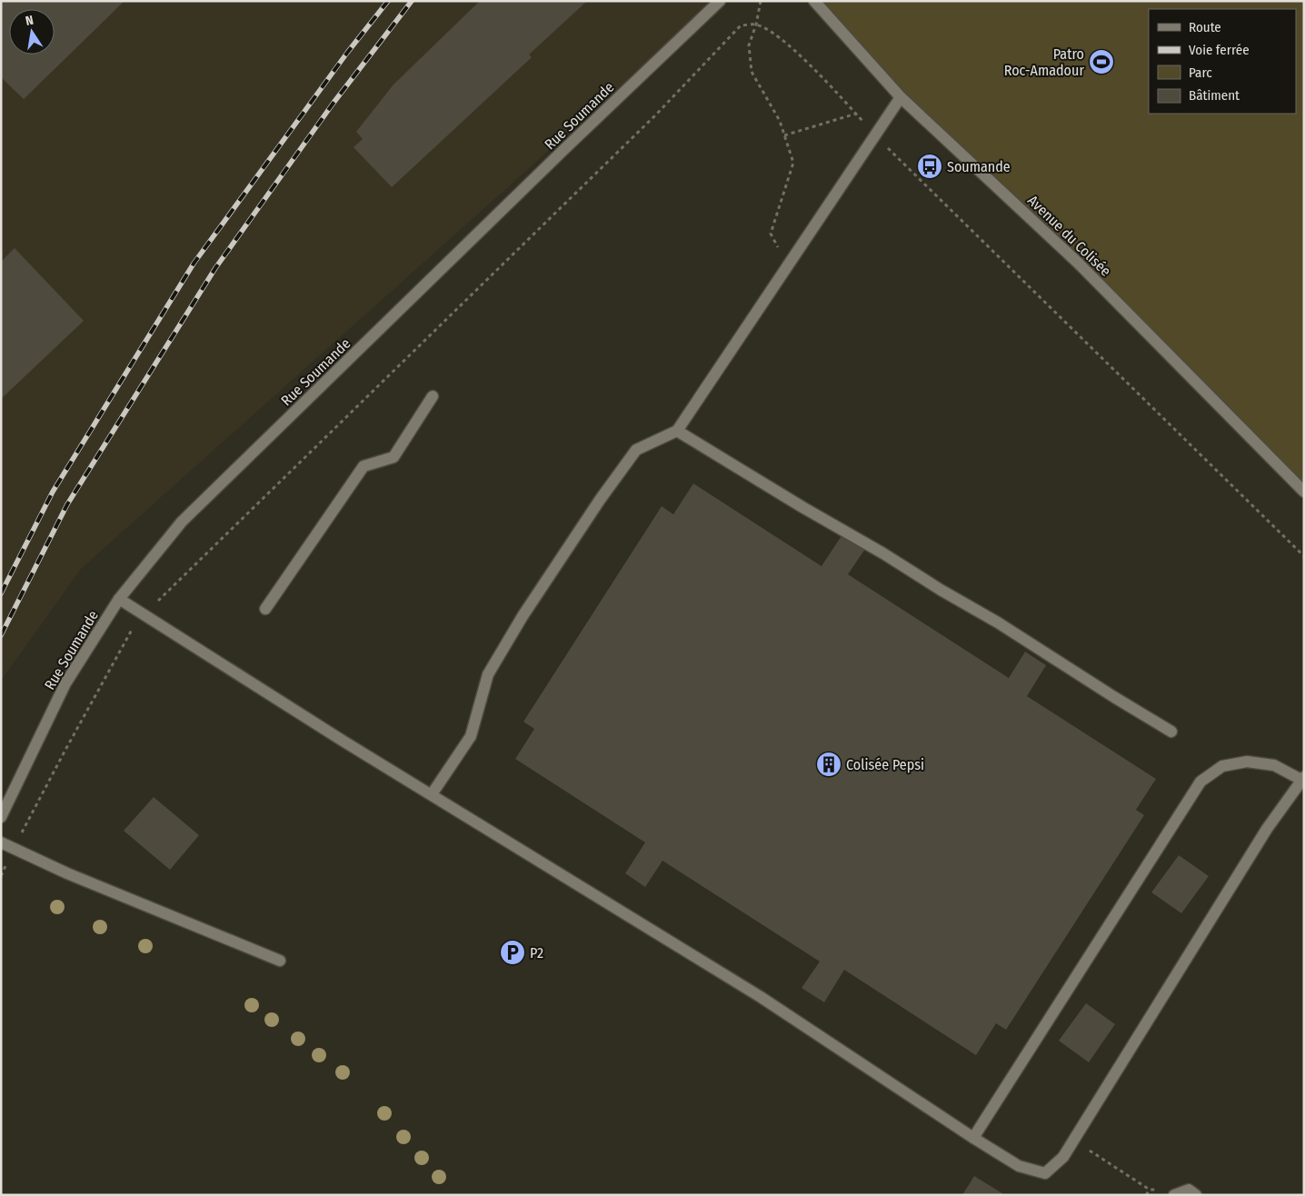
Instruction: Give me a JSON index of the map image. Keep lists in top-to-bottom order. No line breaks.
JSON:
{"streets":{"street":["Rue Soumande","Avenue du Colisée"]},"places":{"sports":["Patro Roc-Amadour"],"bus stop":["Soumande"],"building":["Colisée Pepsi"],"parking":["P2"]},"legend":["Route","Voie ferrée","Parc","Bâtiment"],"north":"top"}
